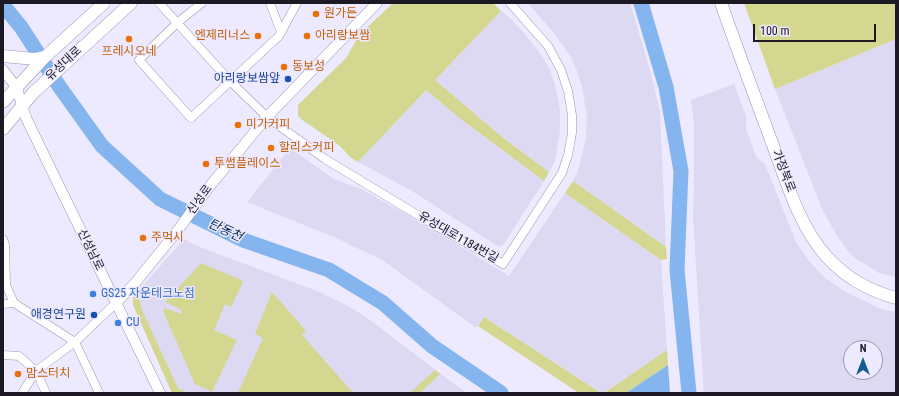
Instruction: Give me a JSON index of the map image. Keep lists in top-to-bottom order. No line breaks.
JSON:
{"streets":{"main road":["유성대로","가정북로"],"street":["신성로","유성대로1184번길","신성남로"]},"crossings":[["유성대로","신성남로"],["신성로","유성대로1184번길"],["신성로","신성남로"]],"water":["탄동천"],"places":["원가든","엔제리너스","아리랑보쌈","프레시오네","동보성","아리랑보쌈앞","미가커피","할리스커피","투썸플레이스","주먹시","GS25 자운테크노점","애경연구원","CU","맘스터치"],"scale_bar":"100 m","north":"top"}
